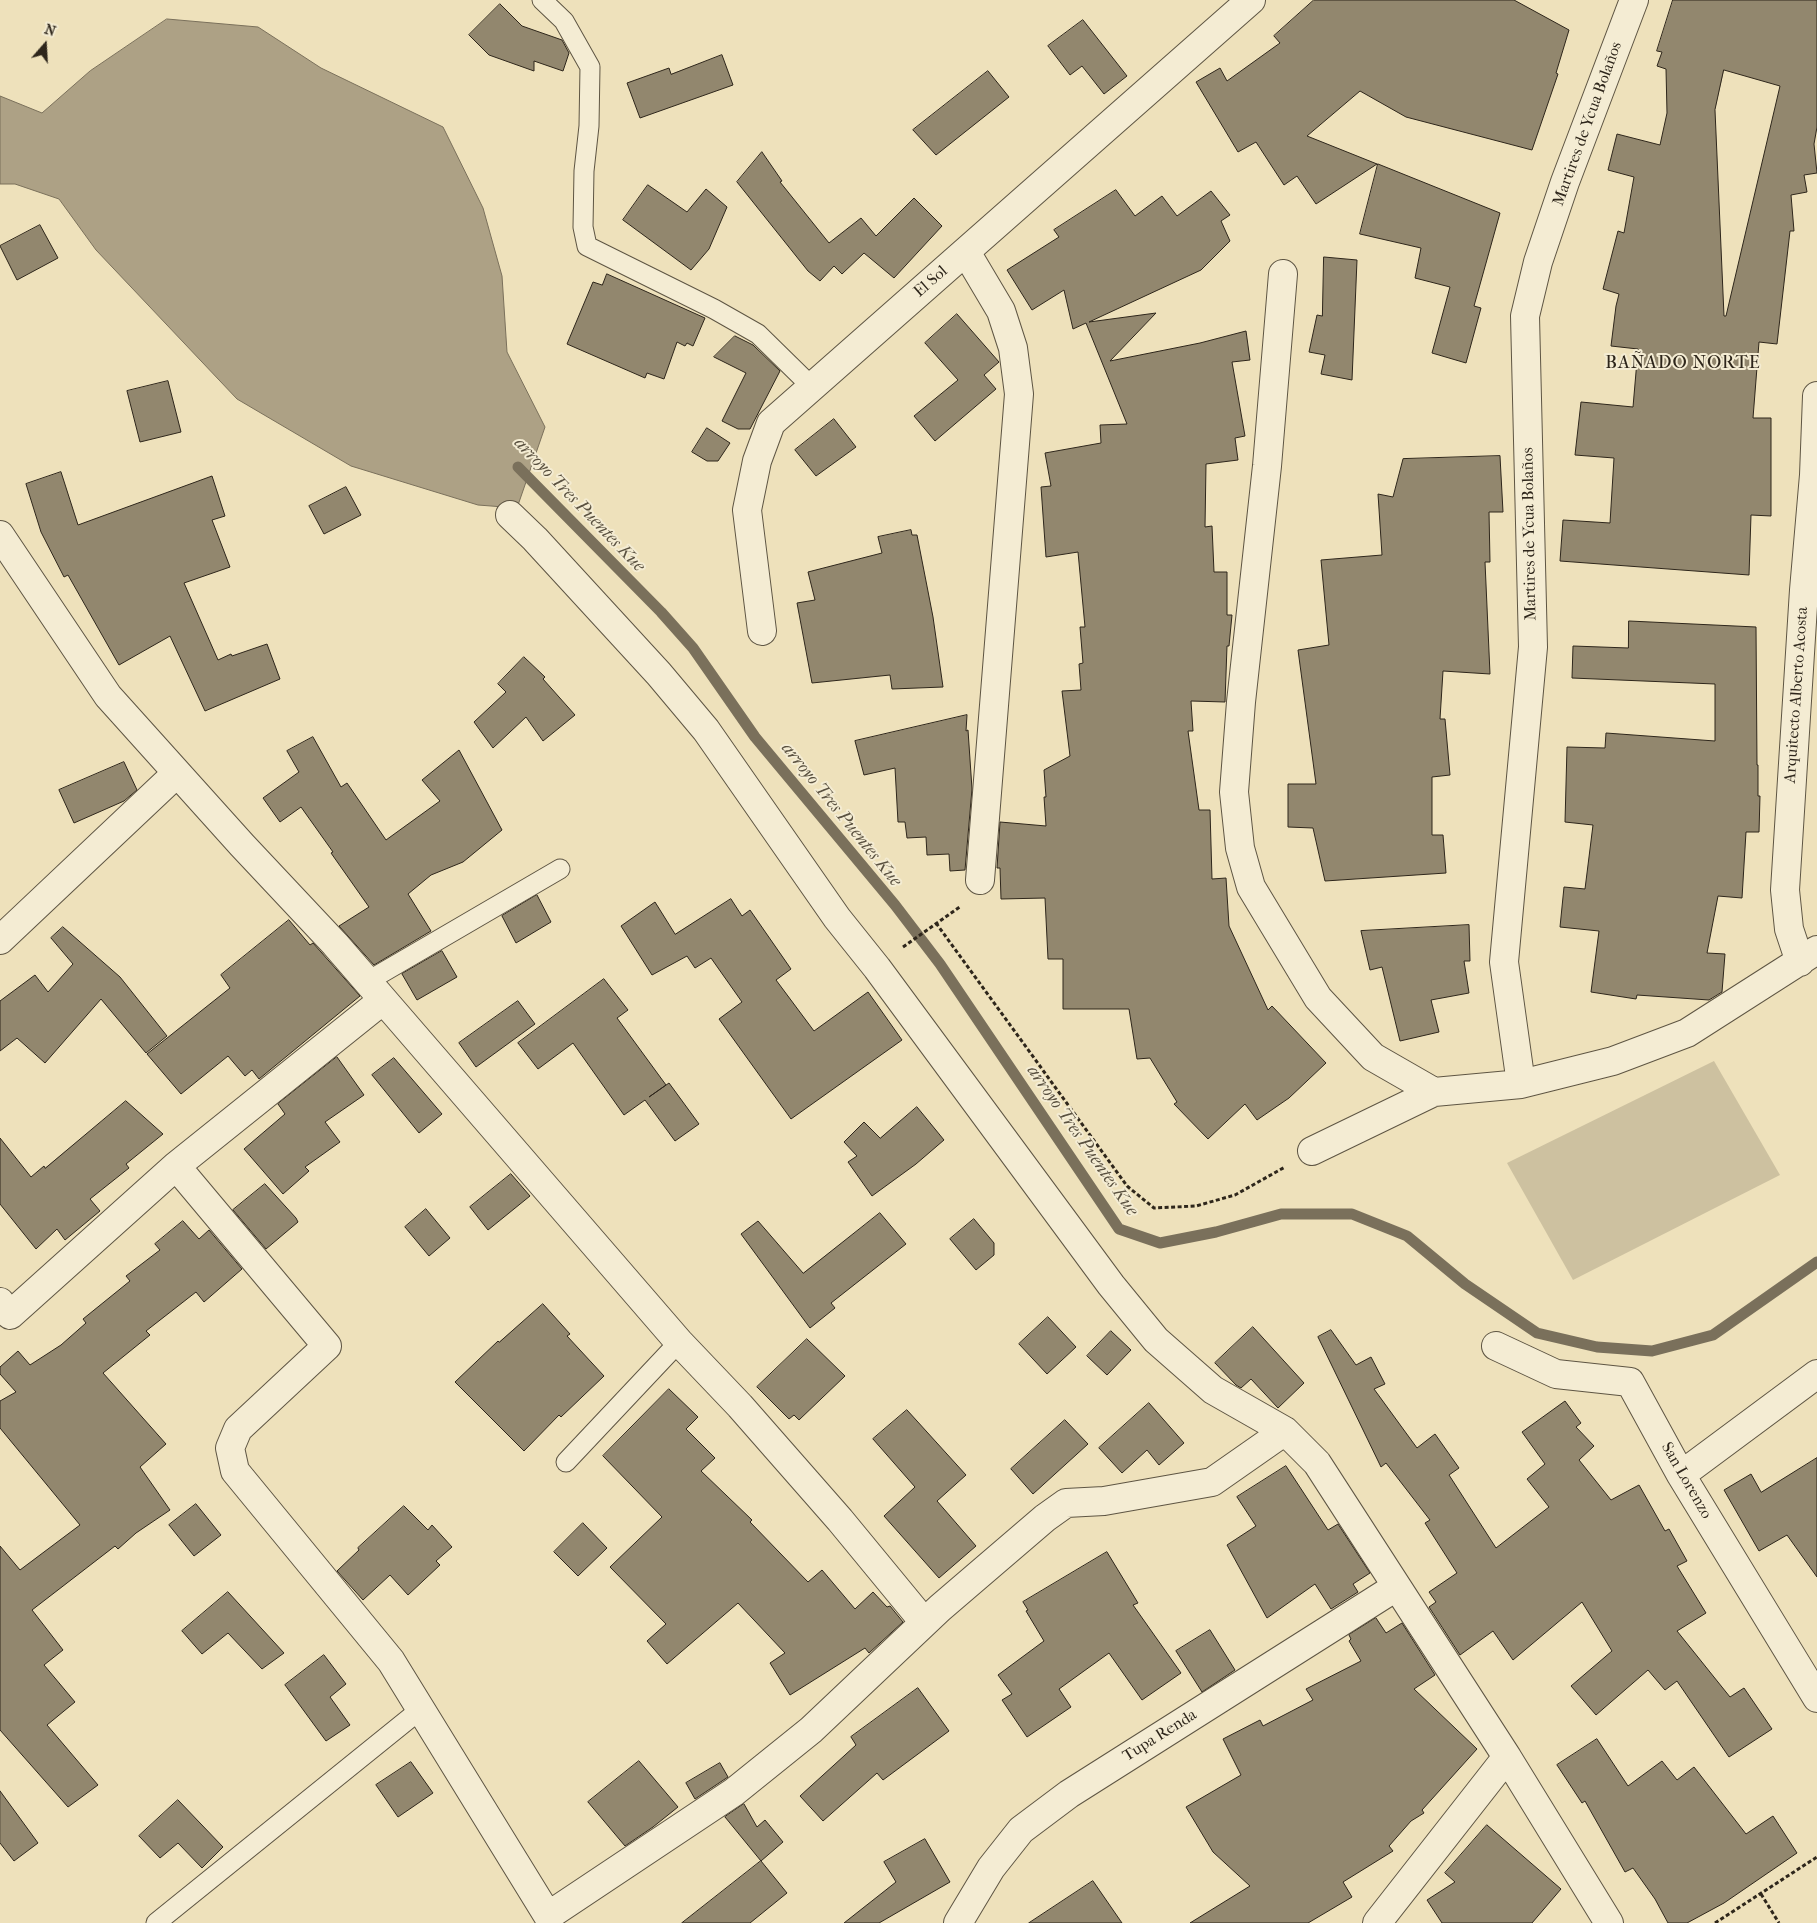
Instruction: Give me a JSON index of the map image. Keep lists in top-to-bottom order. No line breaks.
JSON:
{"streets":{"street":["Martires de Ycua Bolaños","El Sol","Arquitecto Alberto Acosta","San Lorenzo","Tupa Renda"]},"districts":["BAÑADO NORTE"],"water":["arroyo Tres Puentes Kue"],"north":"top"}
